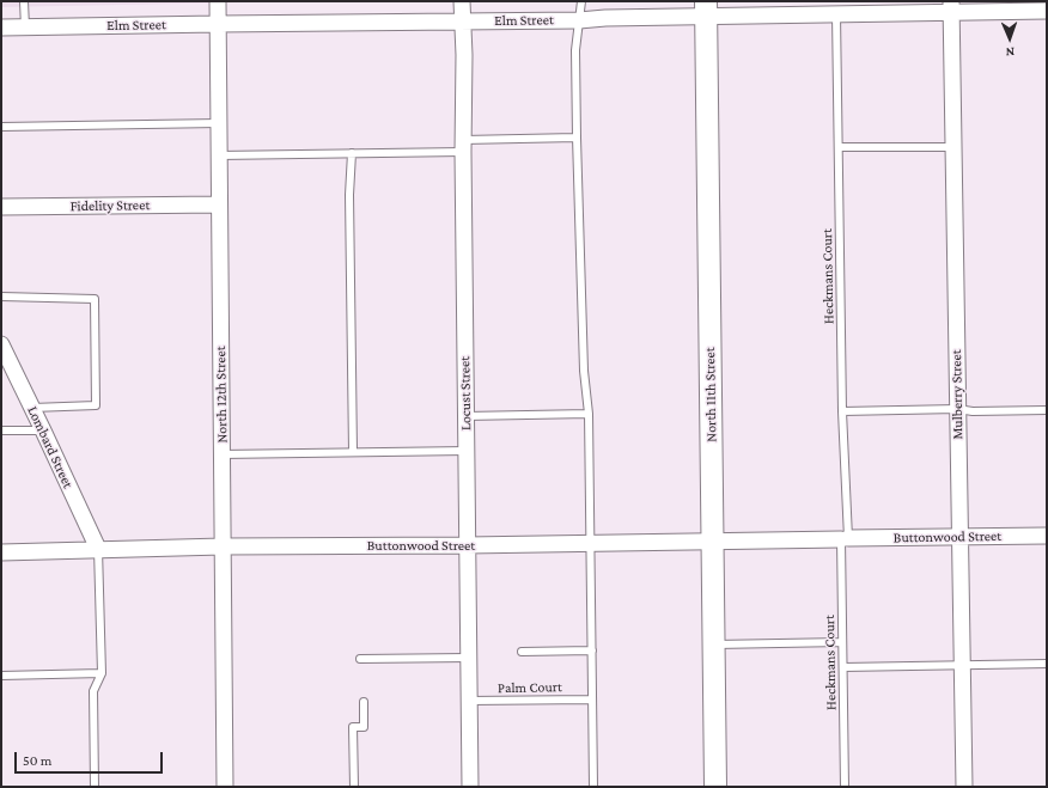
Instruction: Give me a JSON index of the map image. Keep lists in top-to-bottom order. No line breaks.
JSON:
{"streets":{"street":["Elm Street","Fidelity Street","Locust Street","North 12th Street","North 11th Street","Mulberry Street","Lombard Street","Buttonwood Street"],"lane":["Heckmans Court","Palm Court"]},"crossings":[["Elm Street","Heckmans Court"],["Elm Street","Locust Street"],["Elm Street","North 12th Street"],["Elm Street","North 11th Street"],["Elm Street","Mulberry Street"],["Fidelity Street","North 12th Street"],["Heckmans Court","Buttonwood Street"],["Locust Street","Buttonwood Street"],["Locust Street","Palm Court"],["North 12th Street","Buttonwood Street"],["North 11th Street","Buttonwood Street"],["Mulberry Street","Buttonwood Street"],["Lombard Street","Buttonwood Street"]],"scale_bar":"50 m","north":"bottom"}
